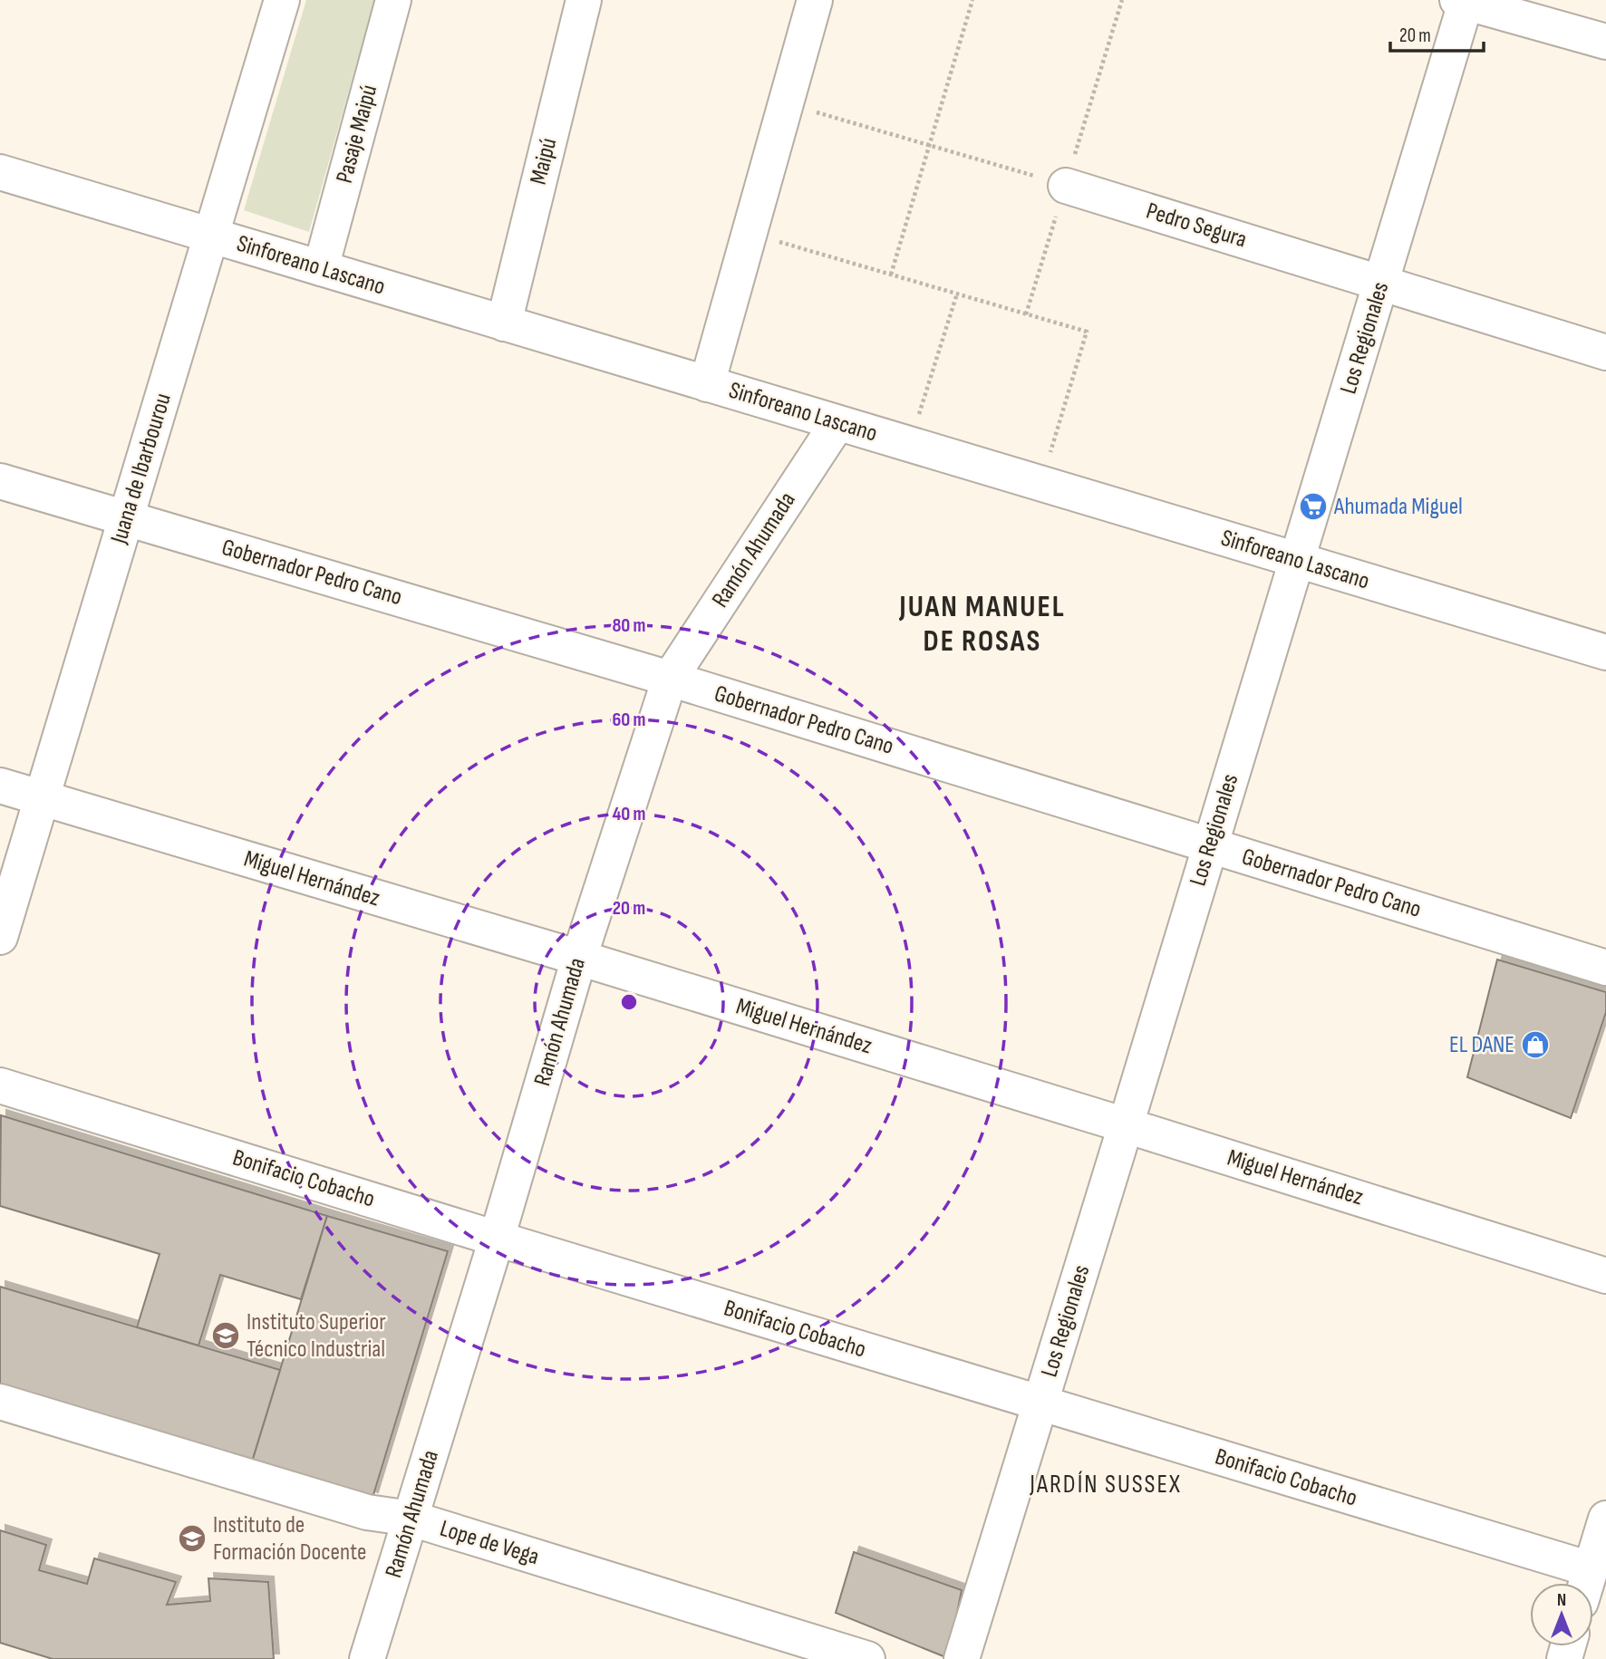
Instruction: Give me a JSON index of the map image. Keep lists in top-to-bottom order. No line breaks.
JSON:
{"streets":{"street":["Pasaje Maipú","Maipú","Pedro Segura","Sinforeano Lascano","Los Regionales","Juana de Ibarbourou","Ramón Ahumada","Gobernador Pedro Cano","Miguel Hernández","Bonifacio Cobacho","Lope de Vega"]},"crossings":[["Pasaje Maipú","Sinforeano Lascano"],["Maipú","Sinforeano Lascano"],["Pedro Segura","Los Regionales"],["Sinforeano Lascano","Los Regionales"],["Sinforeano Lascano","Juana de Ibarbourou"],["Sinforeano Lascano","Ramón Ahumada"],["Los Regionales","Gobernador Pedro Cano"],["Los Regionales","Miguel Hernández"],["Los Regionales","Bonifacio Cobacho"],["Juana de Ibarbourou","Gobernador Pedro Cano"],["Juana de Ibarbourou","Miguel Hernández"],["Ramón Ahumada","Gobernador Pedro Cano"],["Ramón Ahumada","Miguel Hernández"],["Ramón Ahumada","Bonifacio Cobacho"],["Ramón Ahumada","Lope de Vega"]],"districts":["JUAN MANUEL DE ROSAS","JARDÍN SUSSEX"],"places":{"supermarket":["Ahumada Miguel"],"shop":["EL DANE"],"school or university":["Instituto Superior Técnico Industrial","Instituto de Formación Docente"]},"scale_bar":"20 m","north":"top","rings":["80 m","60 m","40 m","20 m"]}
